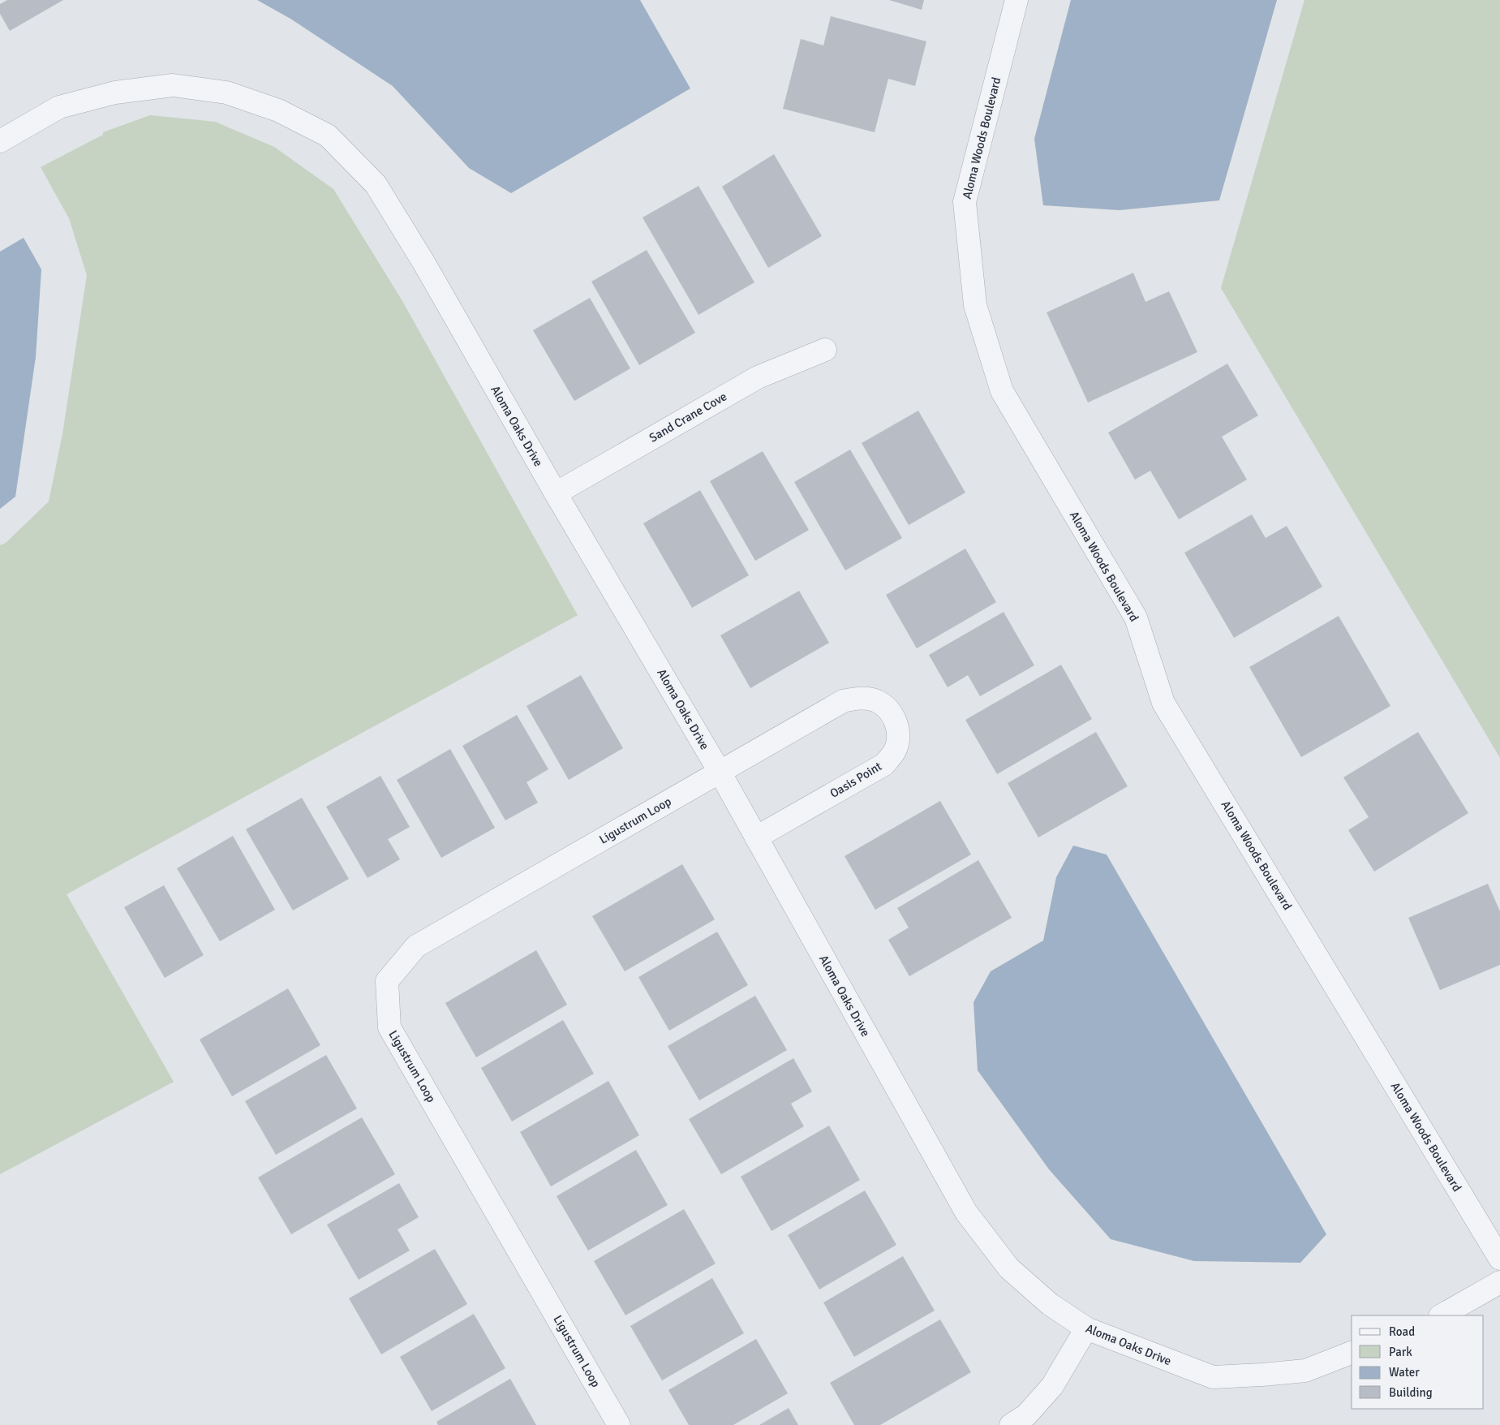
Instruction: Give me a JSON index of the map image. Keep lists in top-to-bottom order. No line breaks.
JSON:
{"streets":{"street":["Aloma Woods Boulevard","Sand Crane Cove","Aloma Oaks Drive","Oasis Point","Ligustrum Loop"]},"crossings":[["Sand Crane Cove","Aloma Oaks Drive"],["Aloma Oaks Drive","Oasis Point"],["Aloma Oaks Drive","Ligustrum Loop"],["Oasis Point","Ligustrum Loop"]],"legend":["Road","Park","Water","Building"]}
